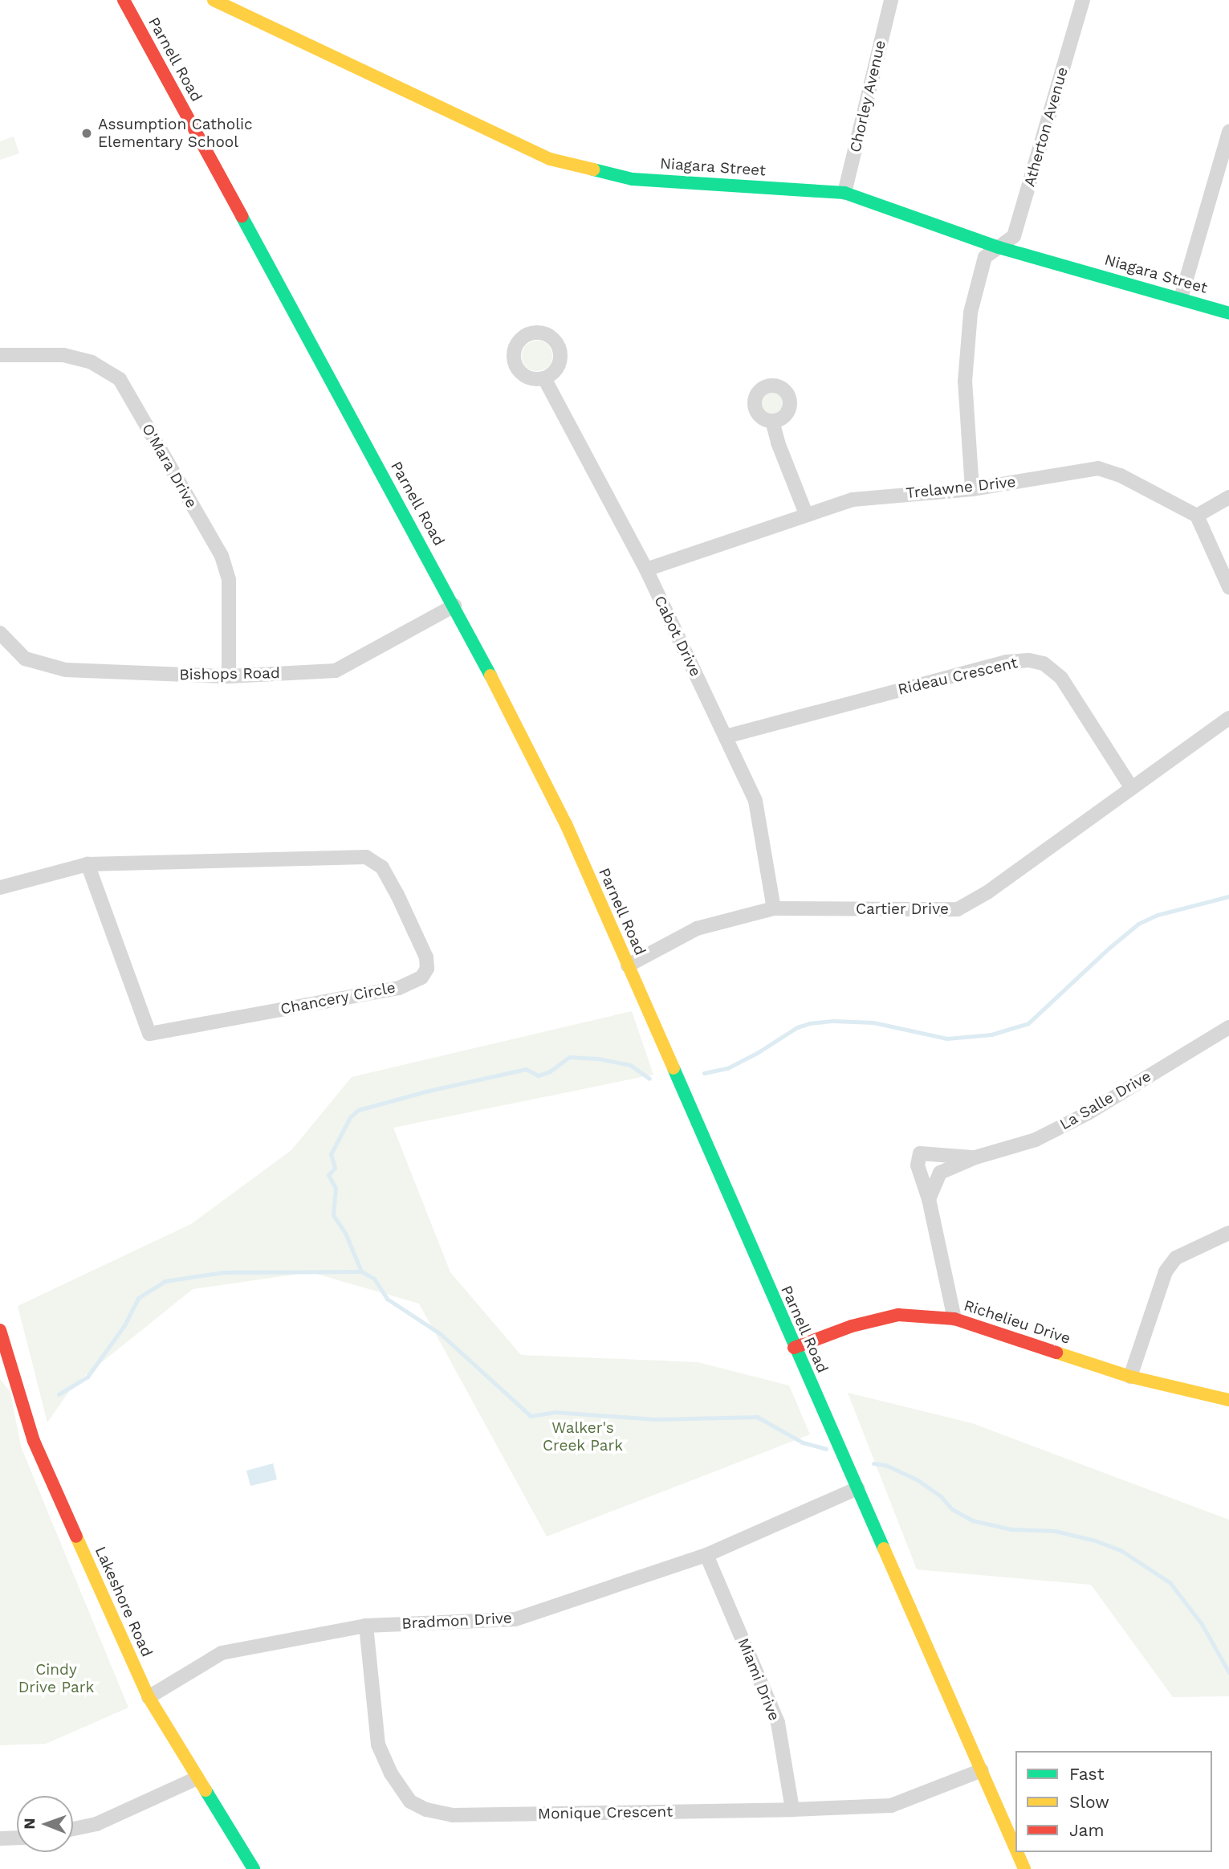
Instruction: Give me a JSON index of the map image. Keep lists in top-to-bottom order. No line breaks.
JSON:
{"streets":{"street":["Parnell Road","Chorley Avenue","Atherton Avenue","Niagara Street","O'Mara Drive","Trelawne Drive","Cabot Drive","Bishops Road","Rideau Crescent","Cartier Drive","Chancery Circle","La Salle Drive","Richelieu Drive","Lakeshore Road","Bradmon Drive","Miami Drive","Monique Crescent"]},"crossings":[["Parnell Road","Bishops Road"],["Parnell Road","Cartier Drive"],["Parnell Road","Richelieu Drive"],["Parnell Road","Bradmon Drive"],["Parnell Road","Monique Crescent"],["Chorley Avenue","Niagara Street"],["Atherton Avenue","Niagara Street"],["Atherton Avenue","Trelawne Drive"],["O'Mara Drive","Bishops Road"],["Trelawne Drive","Cabot Drive"],["Cabot Drive","Rideau Crescent"],["Cabot Drive","Cartier Drive"],["Rideau Crescent","Cartier Drive"],["La Salle Drive","Richelieu Drive"],["Lakeshore Road","Bradmon Drive"],["Bradmon Drive","Miami Drive"],["Bradmon Drive","Monique Crescent"],["Miami Drive","Monique Crescent"]],"parks":["Walker's Creek Park","Cindy Drive Park"],"places":["Assumption Catholic Elementary School"],"legend":["Fast","Slow","Jam"],"north":"left"}
